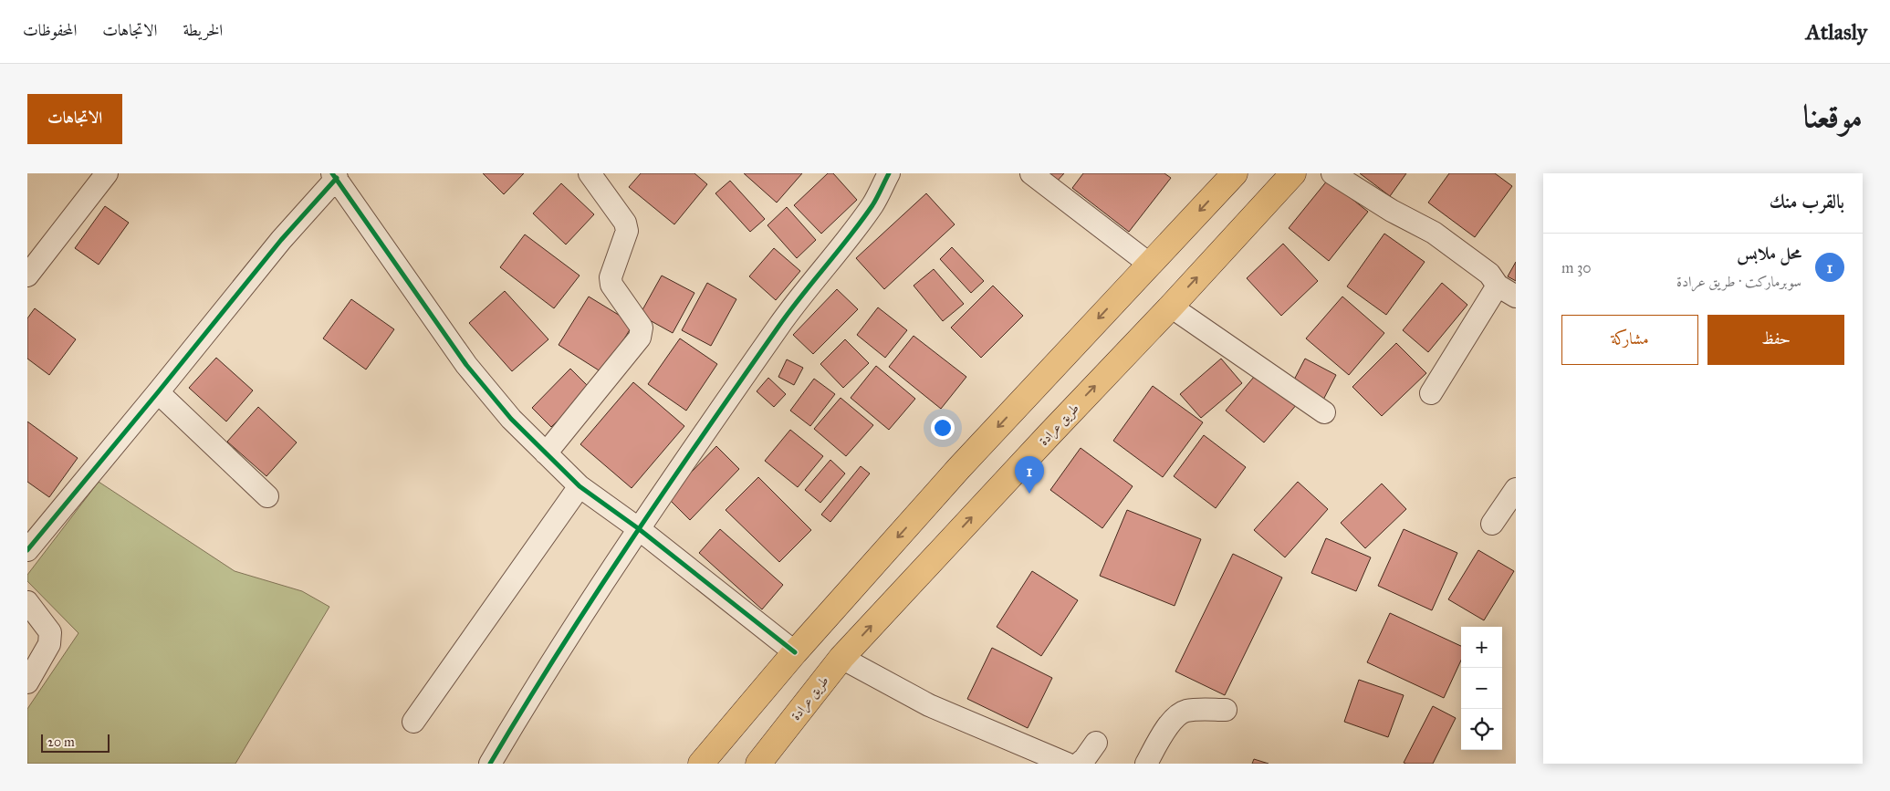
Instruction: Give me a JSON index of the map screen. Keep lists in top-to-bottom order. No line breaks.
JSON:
{"streets":{"main road":["طريق عرادة"]},"scale_bar":"20 m","page":{"header":"Atlasly","nav":["الخريطة","الاتجاهات","المحفوظات"],"title":"موقعنا","buttons":["الاتجاهات",["حفظ","مشاركة"]],"heading":"بالقرب منك","list":[{"mark":"1","name":"محل ملابس","note":"سوبرماركت · طريق عرادة","value":"30 m"}],"pins":"1","map_buttons":["+","−"],"scale":"20 m"}}
